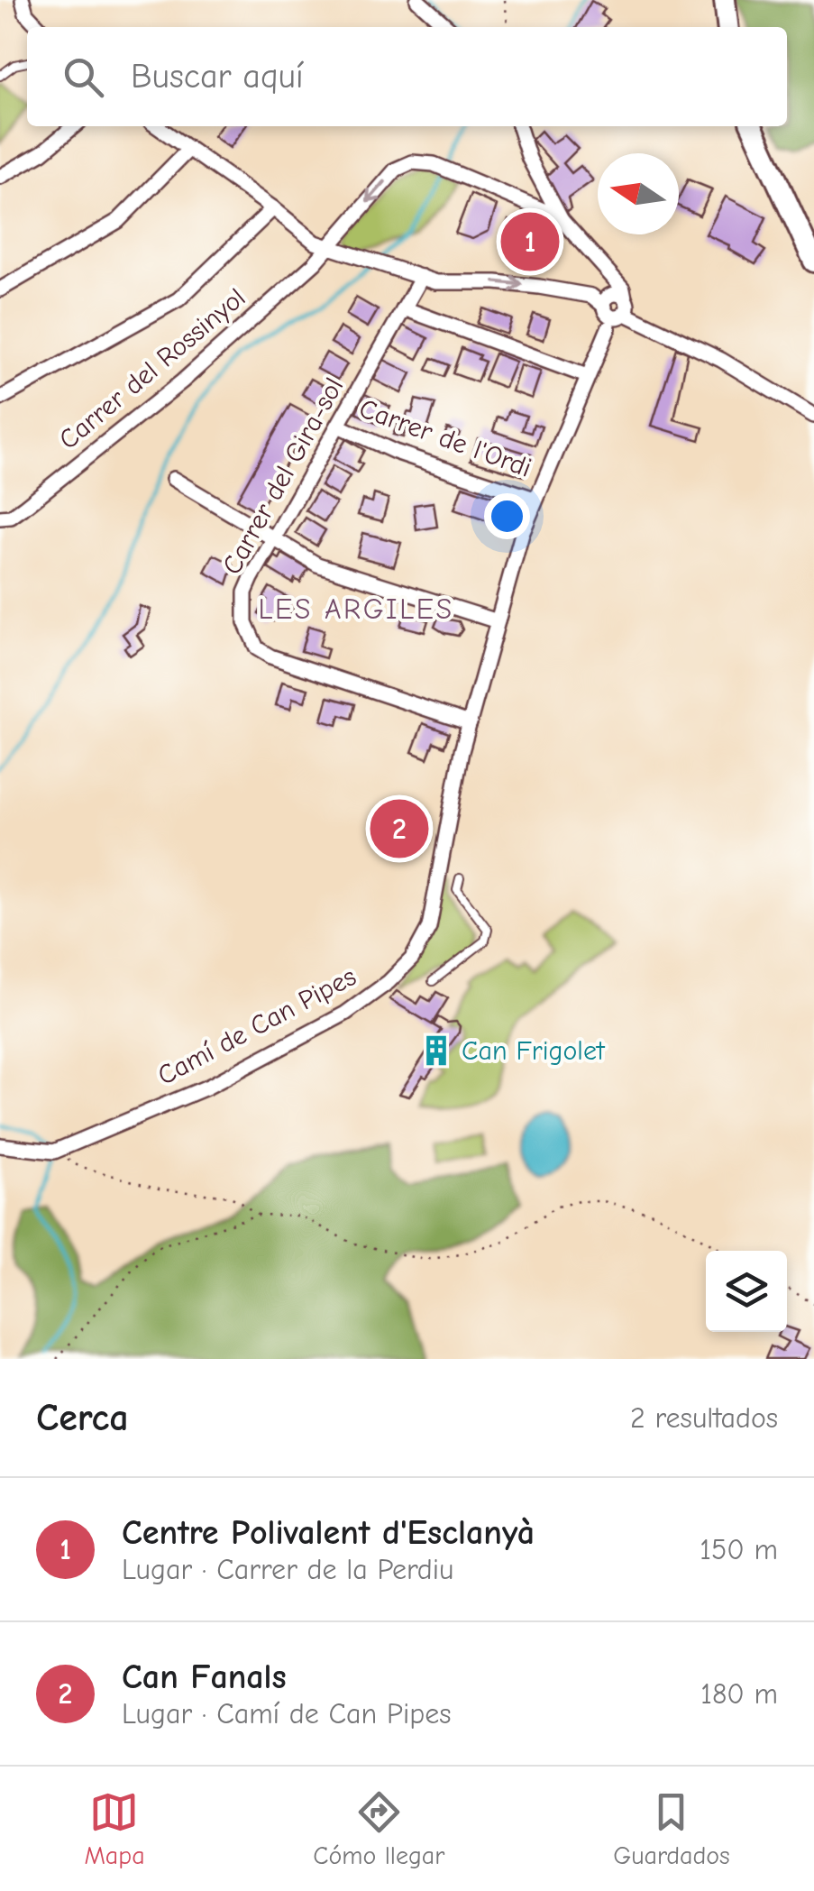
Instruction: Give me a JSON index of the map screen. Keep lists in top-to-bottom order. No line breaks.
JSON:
{"streets":{"street":["Carrer del Rossinyol","Carrer de l'Ordi","Carrer del Gira-sol","Camí de Can Pipes"]},"crossings":[["Carrer de l'Ordi","Carrer del Gira-sol"],["Carrer de l'Ordi","Camí de Can Pipes"],["Carrer del Gira-sol","Camí de Can Pipes"]],"districts":["LES ARGILES"],"places":{"building":["Can Frigolet"]},"north":"left","page":{"search":"Buscar aquí","pins":["1","2"],"heading":["Cerca","2 resultados"],"list":[{"mark":"1","name":"Centre Polivalent d'Esclanyà","note":"Lugar · Carrer de la Perdiu","value":"150 m"},{"mark":"2","name":"Can Fanals","note":"Lugar · Camí de Can Pipes","value":"180 m"}],"nav":["Mapa","Cómo llegar","Guardados"]}}
